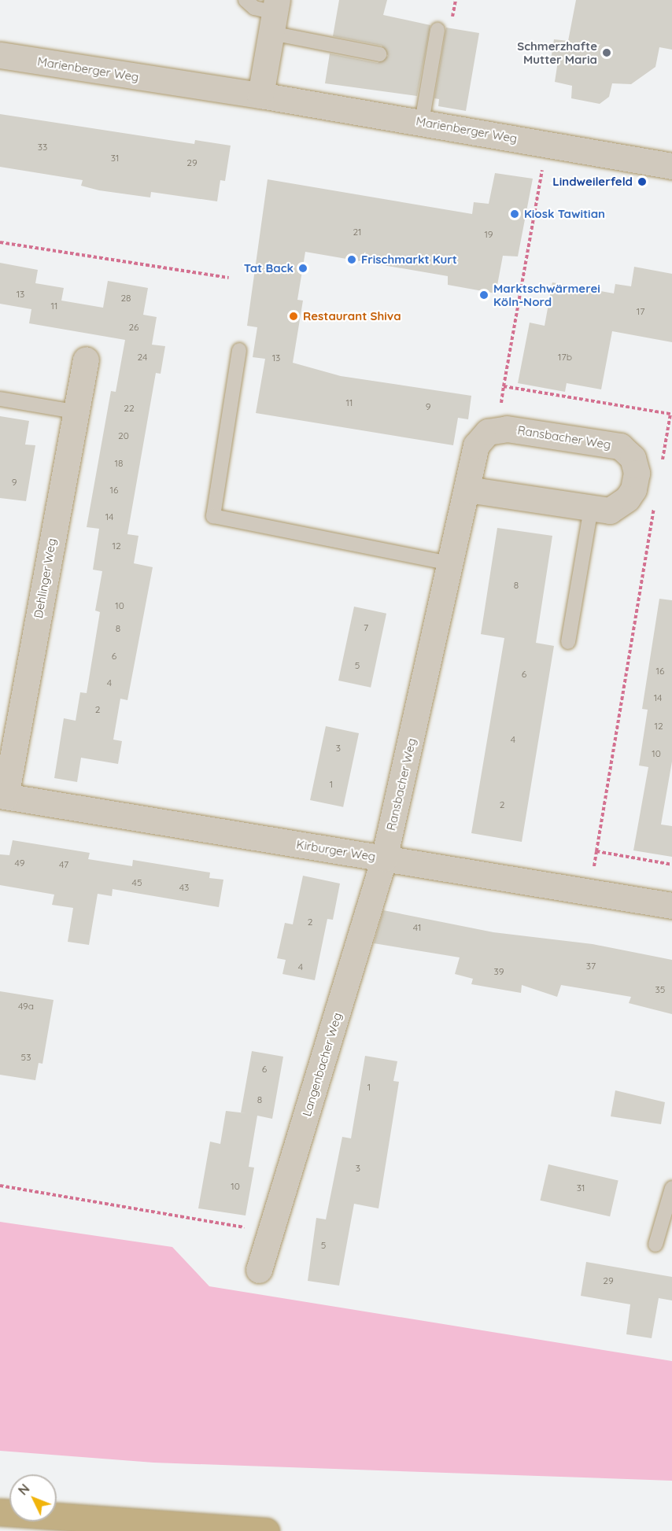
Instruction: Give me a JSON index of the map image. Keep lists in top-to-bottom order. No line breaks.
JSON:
{"streets":{"street":["Marienberger Weg","Ransbacher Weg","Dehlinger Weg","Kirburger Weg","Langenbacher Weg"]},"crossings":[["Ransbacher Weg","Kirburger Weg"],["Ransbacher Weg","Langenbacher Weg"],["Dehlinger Weg","Kirburger Weg"],["Kirburger Weg","Langenbacher Weg"]],"places":["Schmerzhafte Mutter Maria","Lindweilerfeld","Kiosk Tawitian","Frischmarkt Kurt","Tat Back","Marktschwärmerei Köln-Nord","Restaurant Shiva"],"house_numbers":["33","31","29","21","19","13","28","11","17","26","24","17b","13","11","9","22","20","18","9","16","14","12","8","10","7","8","6","5","16","6","4","14","2","12","4","3","10","1","2","49","47","45","43","2","41","37","4","39","35","49a","53","6","1","8","3","10","31","5","29"],"north":"top left"}
